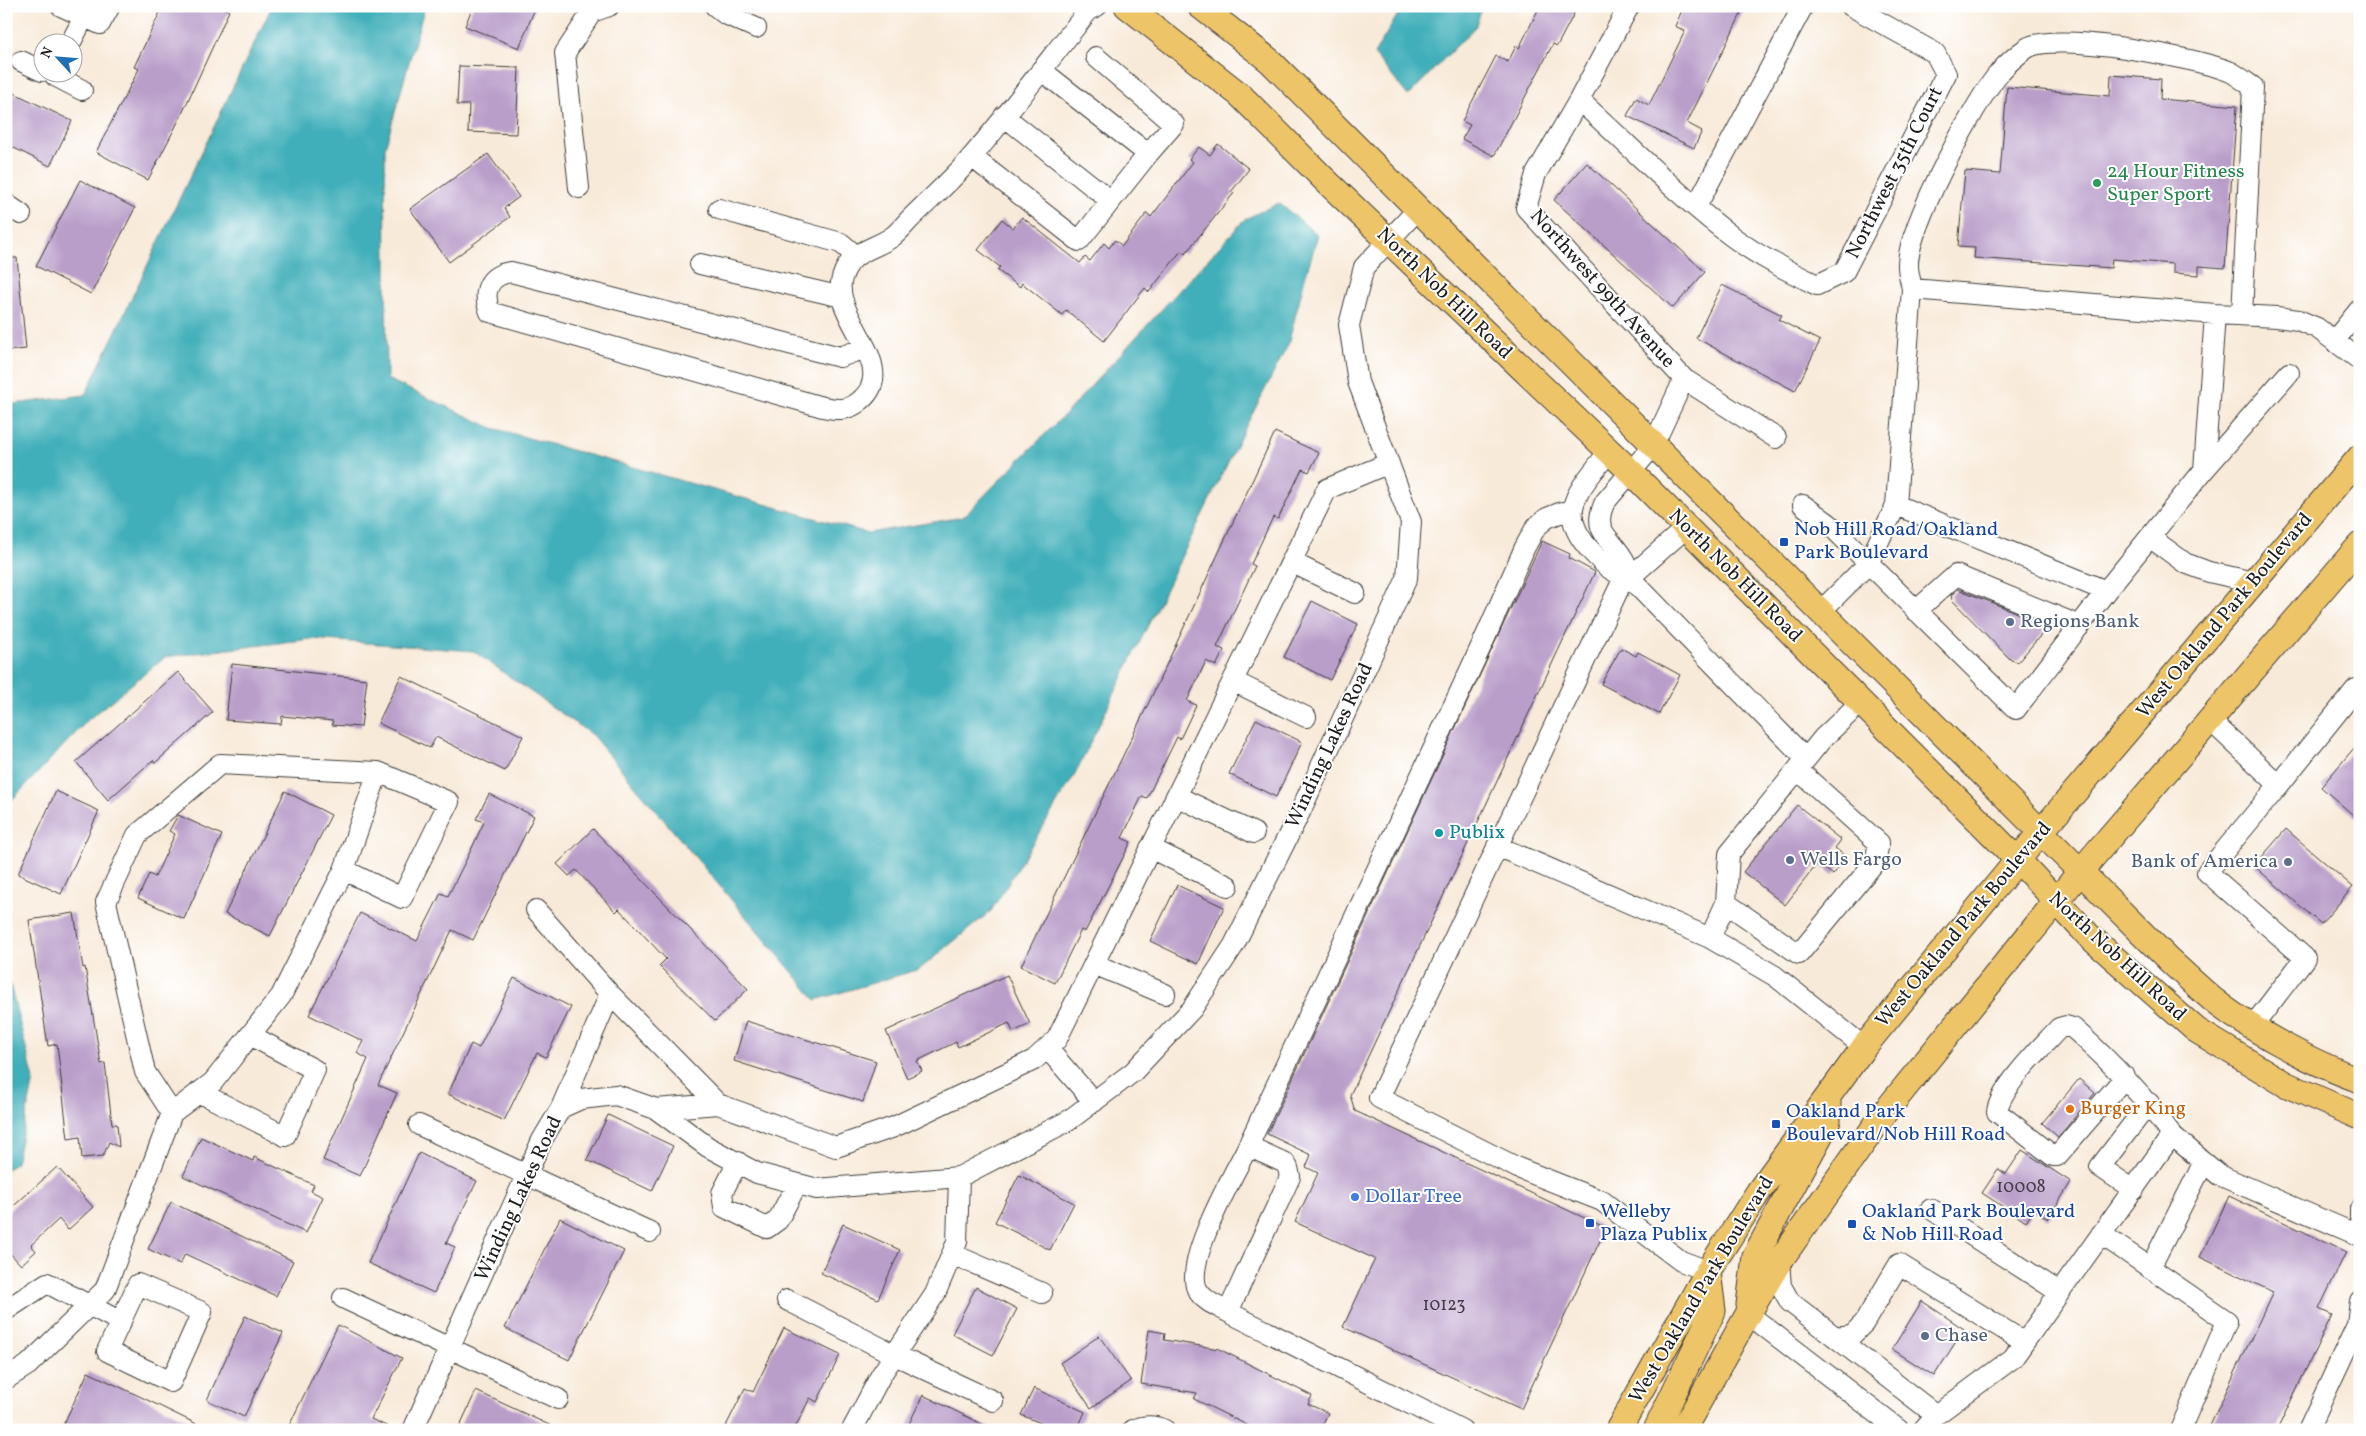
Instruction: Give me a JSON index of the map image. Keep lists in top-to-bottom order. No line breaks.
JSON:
{"streets":{"main road":["North Nob Hill Road","West Oakland Park Boulevard"],"street":["Northwest 35th Court","Northwest 99th Avenue","Winding Lakes Road"]},"crossings":[["North Nob Hill Road","West Oakland Park Boulevard"],["North Nob Hill Road","Winding Lakes Road"]],"places":{"other":["24 Hour Fitness Super Sport","Regions Bank","Publix","Wells Fargo","Bank of America","Burger King","Dollar Tree","Chase"],"transit":["Nob Hill Road/Oakland Park Boulevard","Oakland Park Boulevard/Nob Hill Road","Welleby Plaza Publix","Oakland Park Boulevard & Nob Hill Road"]},"house_numbers":["10008","10123"],"north":"top left"}
